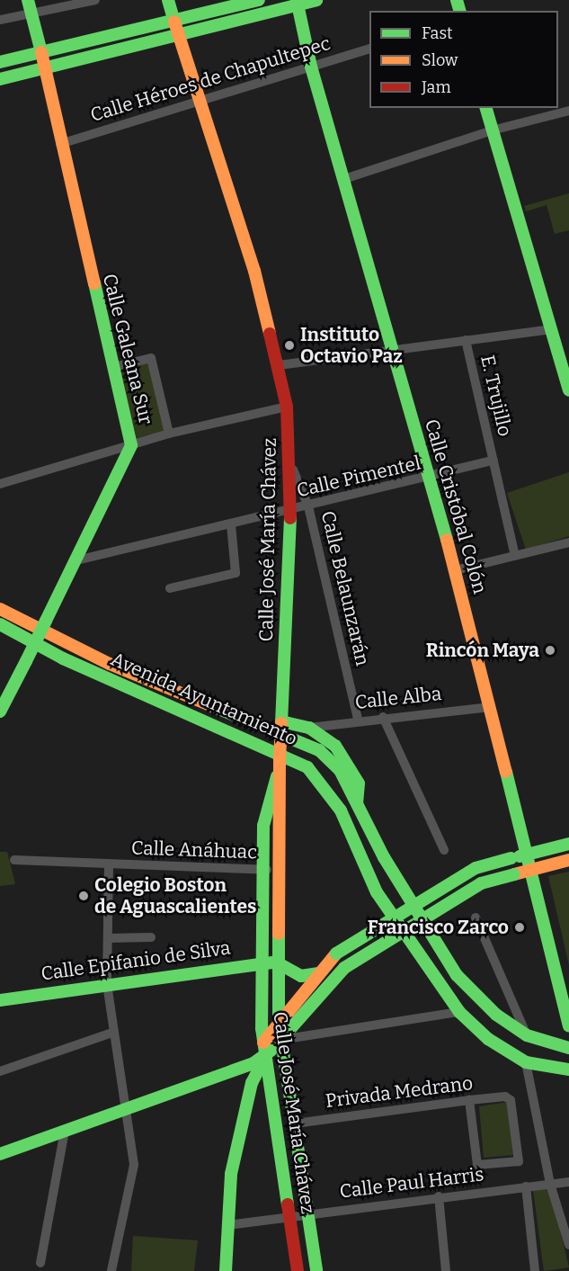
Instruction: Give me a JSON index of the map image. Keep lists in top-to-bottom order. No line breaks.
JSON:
{"streets":{"main road":["Calle Galeana Sur","Calle Cristóbal Colón","Calle José María Chávez","Avenida Ayuntamiento","Calle Epifanio de Silva"],"street":["Calle Héroes de Chapultepec","E. Trujillo","Calle Pimentel","Calle Belaunzarán","Calle Alba","Calle Anáhuac","Privada Medrano","Calle Paul Harris"]},"crossings":[["Calle Héroes de Chapultepec","Calle Galeana Sur"],["Calle Héroes de Chapultepec","Calle Cristóbal Colón"],["Calle Héroes de Chapultepec","Calle José María Chávez"],["Calle Galeana Sur","Calle Pimentel"],["E. Trujillo","Calle Pimentel"],["Calle Pimentel","Calle Cristóbal Colón"],["Calle Pimentel","Calle José María Chávez"],["Calle Pimentel","Calle Belaunzarán"],["Calle Cristóbal Colón","Calle Alba"],["Calle José María Chávez","Calle Belaunzarán"],["Calle José María Chávez","Calle Anáhuac"],["Calle José María Chávez","Calle Epifanio de Silva"],["Calle José María Chávez","Privada Medrano"],["Calle José María Chávez","Calle Paul Harris"],["Calle Belaunzarán","Calle Alba"]],"places":["Instituto Octavio Paz","Rincón Maya","Colegio Boston de Aguascalientes","Francisco Zarco"],"legend":["Fast","Slow","Jam"]}
